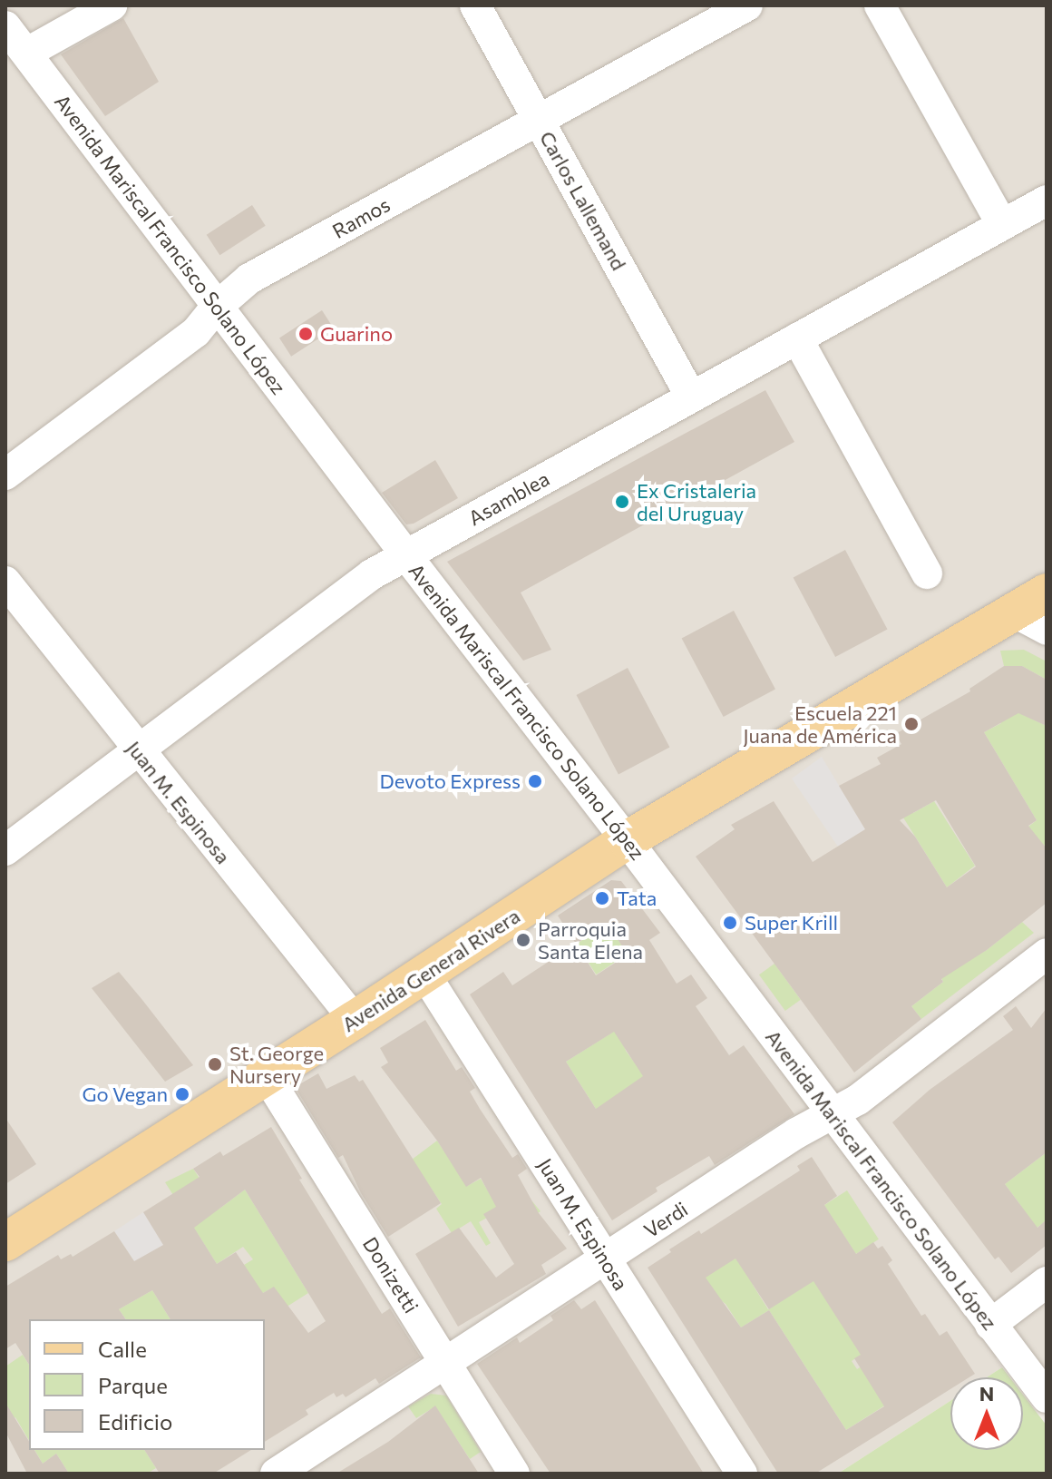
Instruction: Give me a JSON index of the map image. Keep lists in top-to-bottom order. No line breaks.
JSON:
{"streets":{"main road":["Avenida General Rivera"],"street":["Carlos Lallemand","Ramos","Avenida Mariscal Francisco Solano López","Asamblea","Juan M. Espinosa","Verdi","Donizetti"]},"crossings":[["Carlos Lallemand","Ramos"],["Carlos Lallemand","Asamblea"],["Ramos","Avenida Mariscal Francisco Solano López"],["Avenida Mariscal Francisco Solano López","Asamblea"],["Avenida Mariscal Francisco Solano López","Avenida General Rivera"],["Avenida Mariscal Francisco Solano López","Verdi"],["Asamblea","Juan M. Espinosa"],["Juan M. Espinosa","Avenida General Rivera"],["Juan M. Espinosa","Verdi"],["Avenida General Rivera","Donizetti"],["Verdi","Donizetti"]],"places":["Guarino","Ex Cristaleria del Uruguay","Escuela 221 Juana de América","Devoto Express","Tata","Super Krill","Parroquia Santa Elena","St. George Nursery","Go Vegan"],"legend":["Calle","Parque","Edificio"],"north":"top"}
